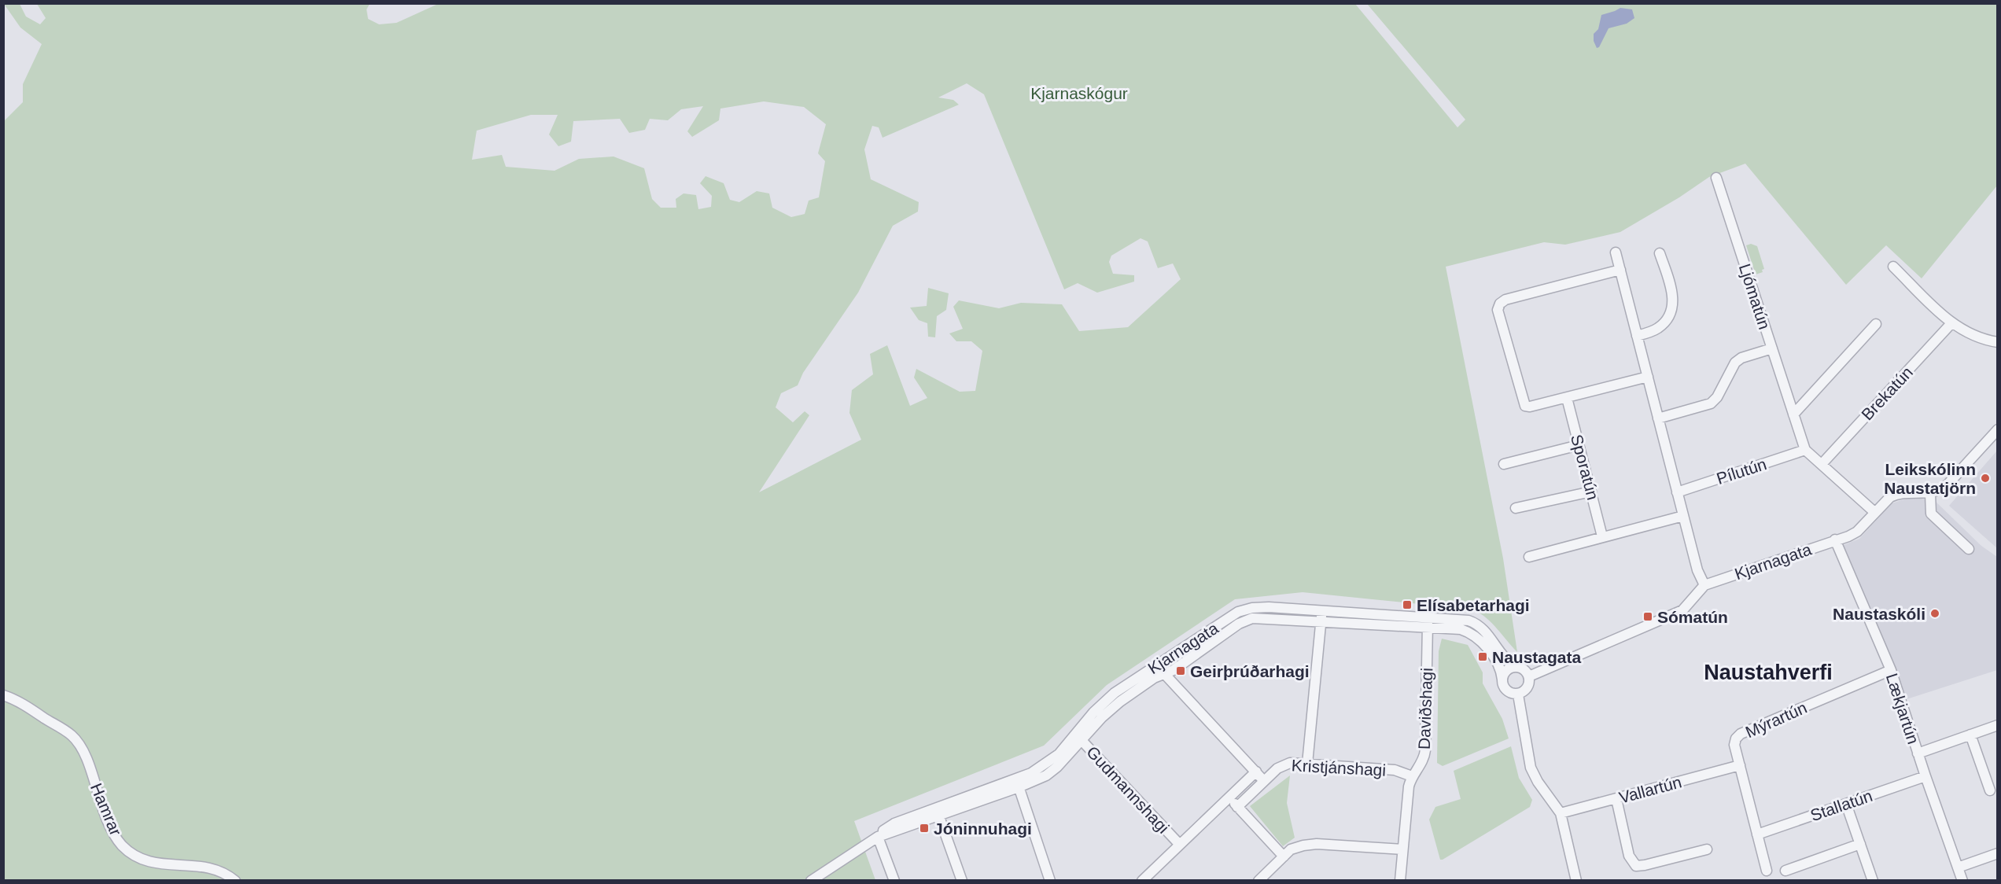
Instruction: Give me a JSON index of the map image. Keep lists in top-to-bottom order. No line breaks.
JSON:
{"streets":{"street":["Ljómatún","Brekatún","Sporatún","Pílutún","Kjarnagata","Daviðshagi","Lækjartún","Mýrartún","Kristjánshagi","Gudmannshagi","Vallartún","Stallatún","Hamrar"]},"crossings":[["Ljómatún","Pílutún"],["Kjarnagata","Daviðshagi"],["Kjarnagata","Lækjartún"],["Kjarnagata","Gudmannshagi"],["Daviðshagi","Kristjánshagi"],["Lækjartún","Mýrartún"],["Lækjartún","Stallatún"],["Mýrartún","Vallartún"],["Mýrartún","Stallatún"]],"districts":["Naustahverfi"],"parks":["Kjarnaskógur"],"places":{"other":["Leikskólinn Naustatjörn","Naustaskóli"],"transit":["Elísabetarhagi","Sómatún","Naustagata","Geirþrúðarhagi","Jóninnuhagi"]}}
